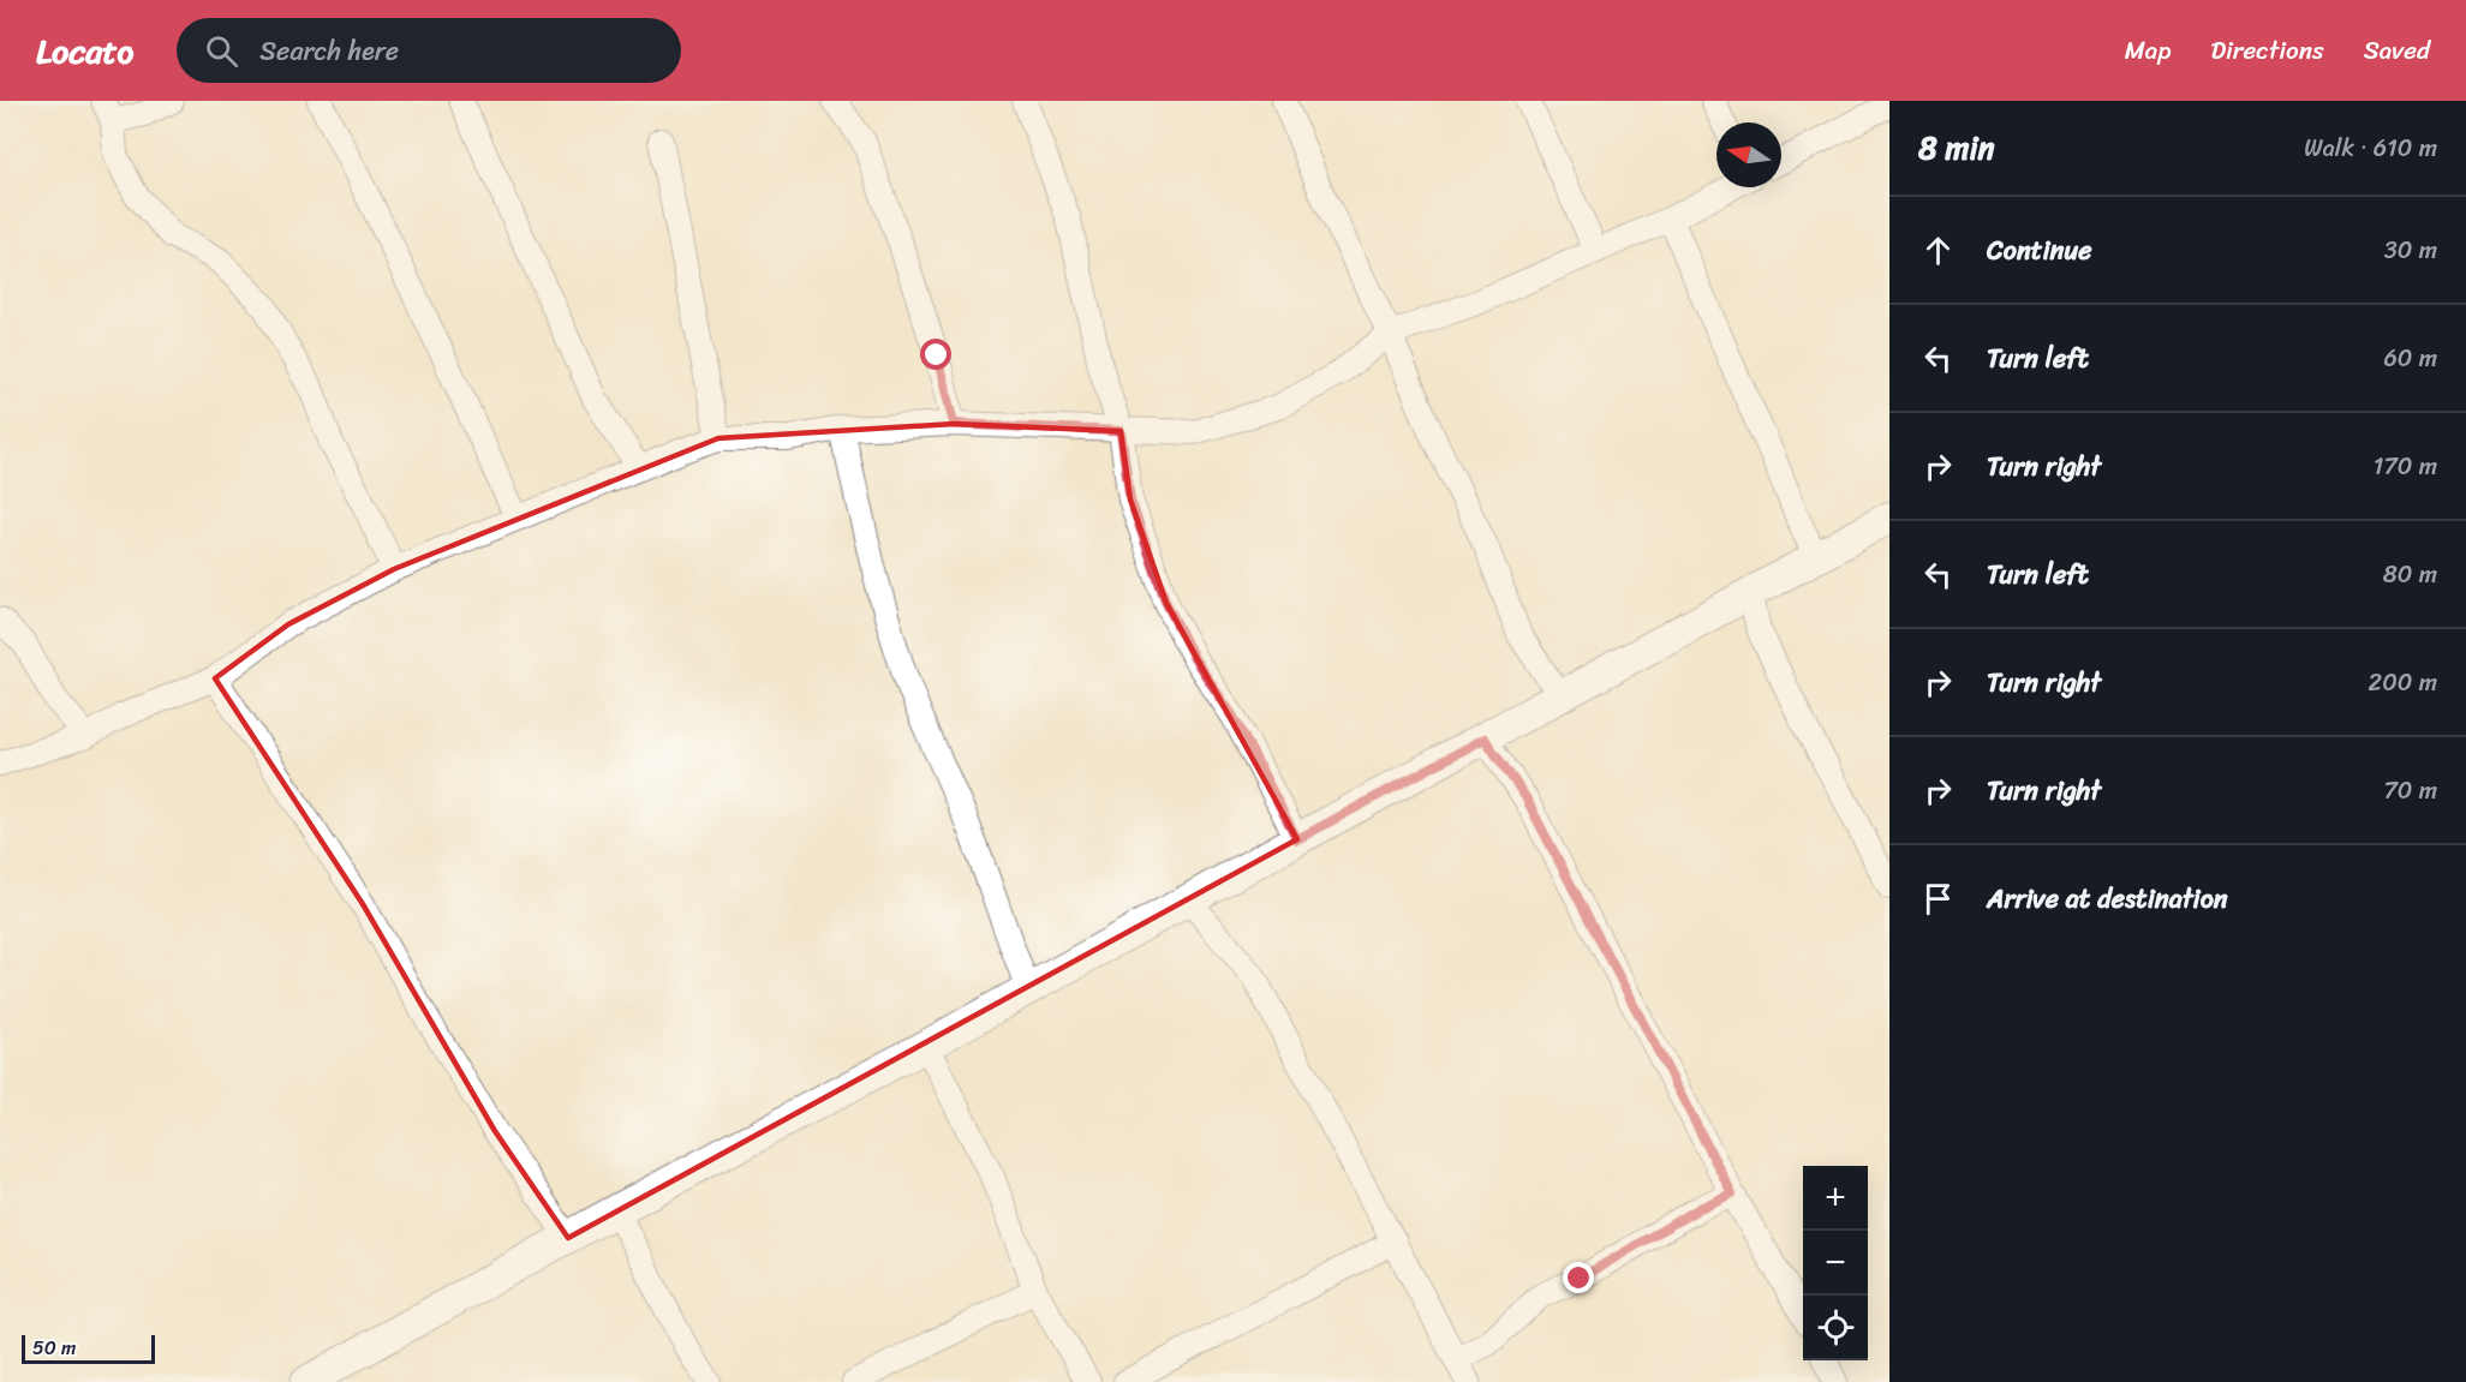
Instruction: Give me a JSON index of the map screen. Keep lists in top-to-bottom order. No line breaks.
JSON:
{"scale_bar":"50 m","north":"left","page":{"header":"Locato","search":"Search here","nav":["Map","Directions","Saved"],"heading":["8 min","Walk · 610 m"],"list":[["Continue","30 m"],["Turn left","60 m"],["Turn right","170 m"],["Turn left","80 m"],["Turn right","200 m"],["Turn right","70 m"],"Arrive at destination"],"map_buttons":["+","−"],"scale":"50 m"}}
